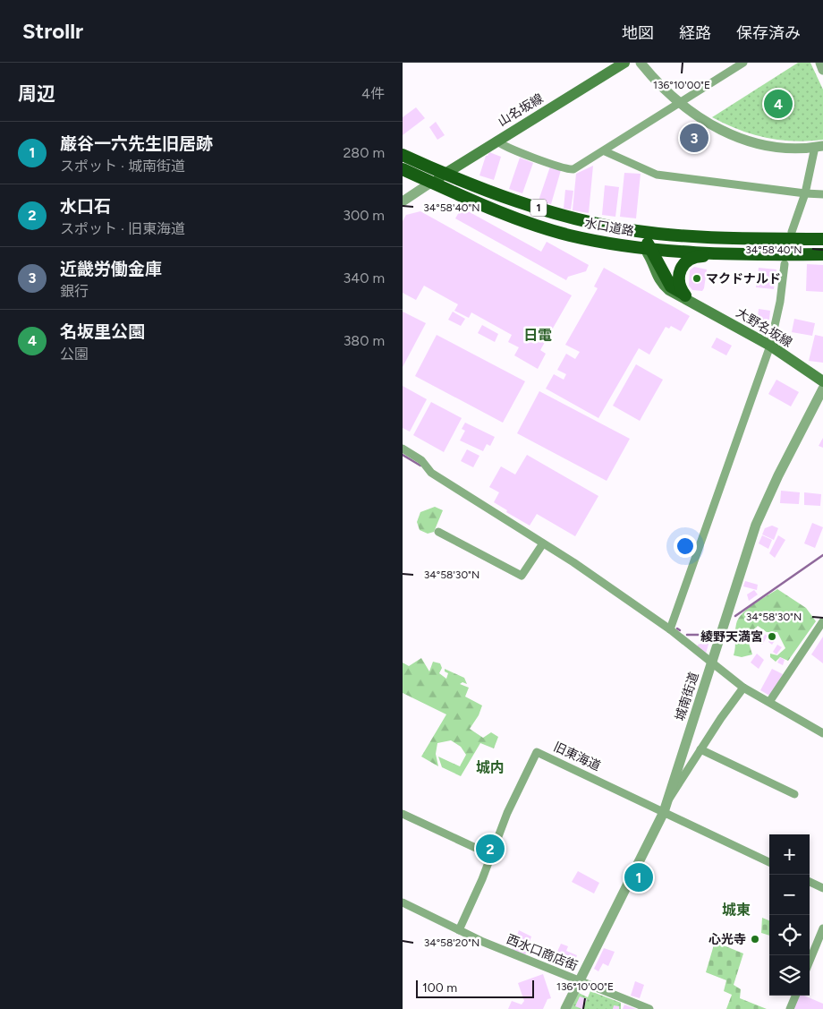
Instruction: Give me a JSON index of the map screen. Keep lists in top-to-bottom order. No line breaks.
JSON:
{"streets":{"highway":["1","水口道路"],"main road":["山名坂線","大野名坂線"],"street":["城南街道","旧東海道","西水口商店街"]},"crossings":[["山名坂線","水口道路"],["城南街道","旧東海道"],["城南街道","西水口商店街"]],"districts":["日電","城内","城東"],"places":["マクドナルド","綾野天満宮","心光寺"],"scale_bar":"100 m","page":{"header":"Strollr","nav":["地図","経路","保存済み"],"heading":["周辺","4件"],"pins":["4","3","2","1"],"list":[{"mark":"1","name":"巌谷一六先生旧居跡","note":"スポット · 城南街道","value":"280 m"},{"mark":"2","name":"水口石","note":"スポット · 旧東海道","value":"300 m"},{"mark":"3","name":"近畿労働金庫","note":"銀行","value":"340 m"},{"mark":"4","name":"名坂里公園","note":"公園","value":"380 m"}],"map_buttons":["+","−"],"scale":"100 m"},"coordinates":["136°10'00\"E","34°58'40\"N","34°58'30\"N","34°58'20\"N"]}
